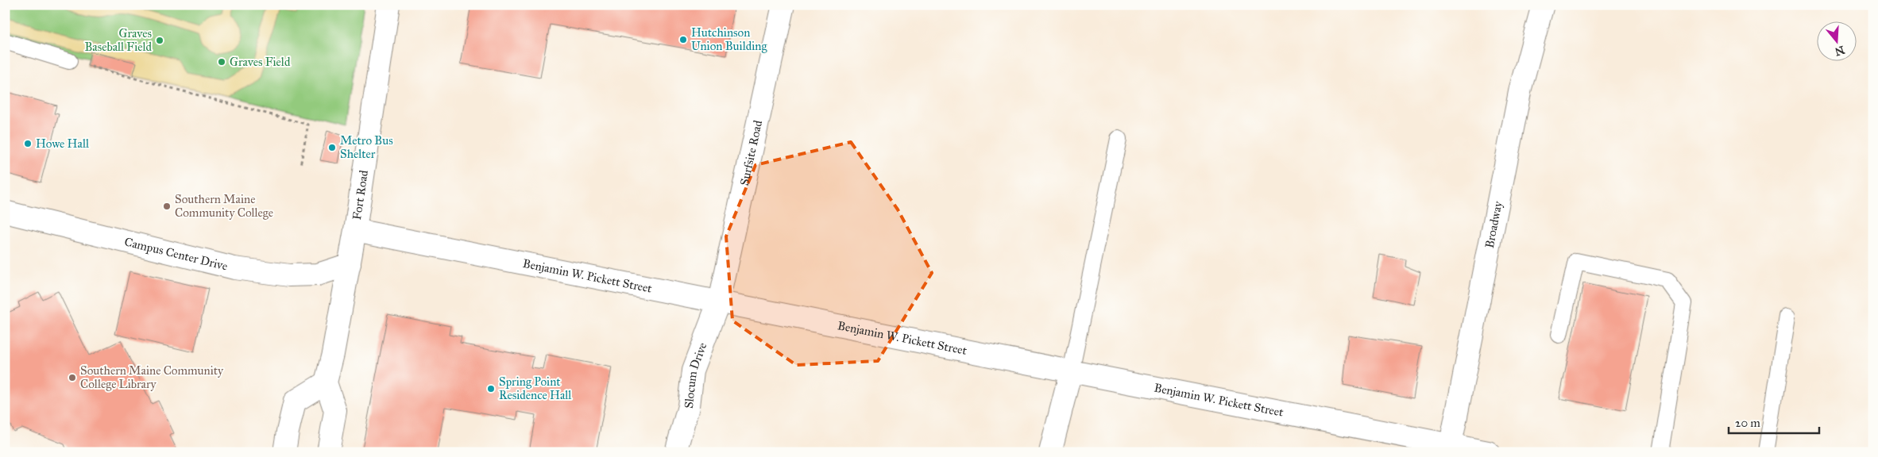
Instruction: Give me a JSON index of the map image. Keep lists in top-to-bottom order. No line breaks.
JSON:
{"streets":{"street":["Surfsite Road","Fort Road","Broadway","Campus Center Drive","Benjamin W. Pickett Street","Slocum Drive"]},"crossings":[["Surfsite Road","Benjamin W. Pickett Street"],["Surfsite Road","Slocum Drive"],["Fort Road","Campus Center Drive"],["Fort Road","Benjamin W. Pickett Street"],["Broadway","Benjamin W. Pickett Street"],["Benjamin W. Pickett Street","Slocum Drive"]],"places":["Hutchinson Union Building","Graves Baseball Field","Graves Field","Howe Hall","Metro Bus Shelter","Southern Maine Community College","Southern Maine Community College Library","Spring Point Residence Hall"],"scale_bar":"20 m","north":"bottom"}
